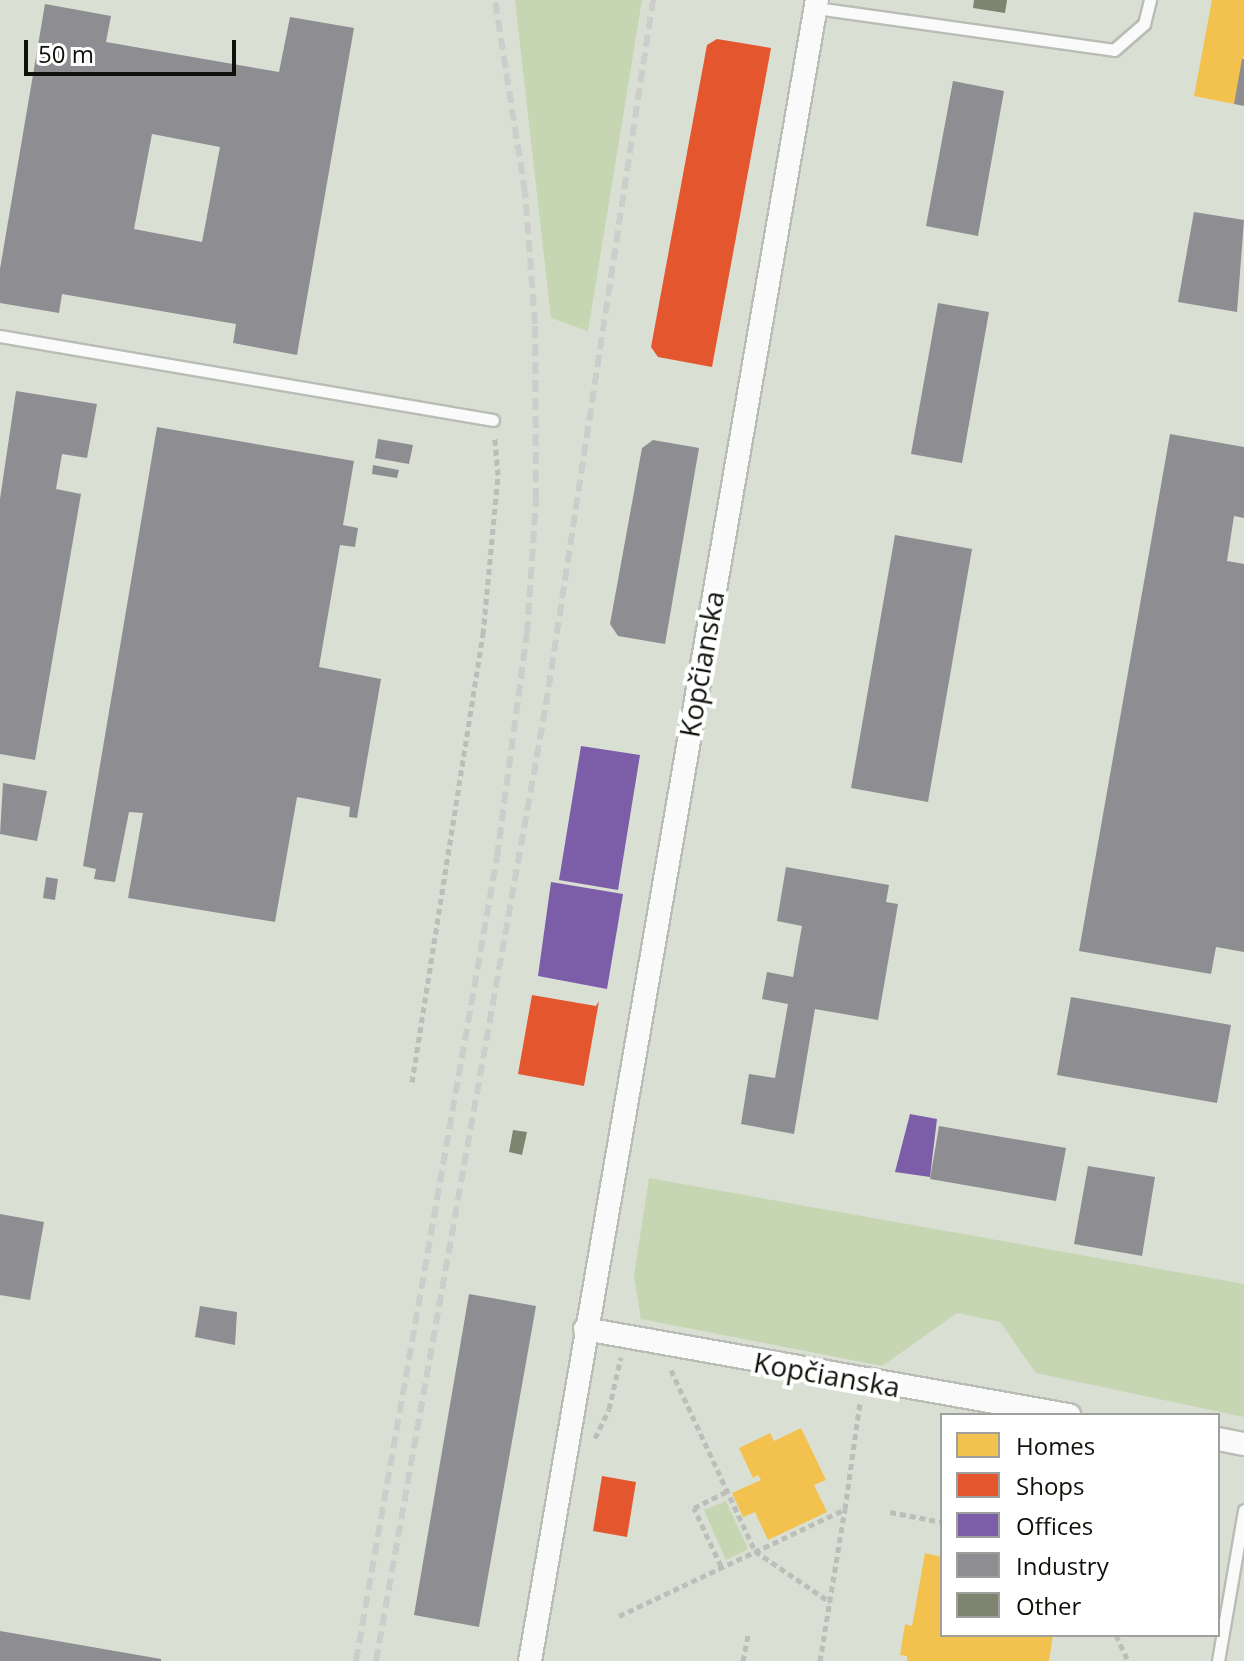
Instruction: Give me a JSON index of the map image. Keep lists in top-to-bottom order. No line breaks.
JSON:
{"streets":{"street":["Kopčianska"]},"legend":["Homes","Shops","Offices","Industry","Other"],"scale_bar":"50 m"}
